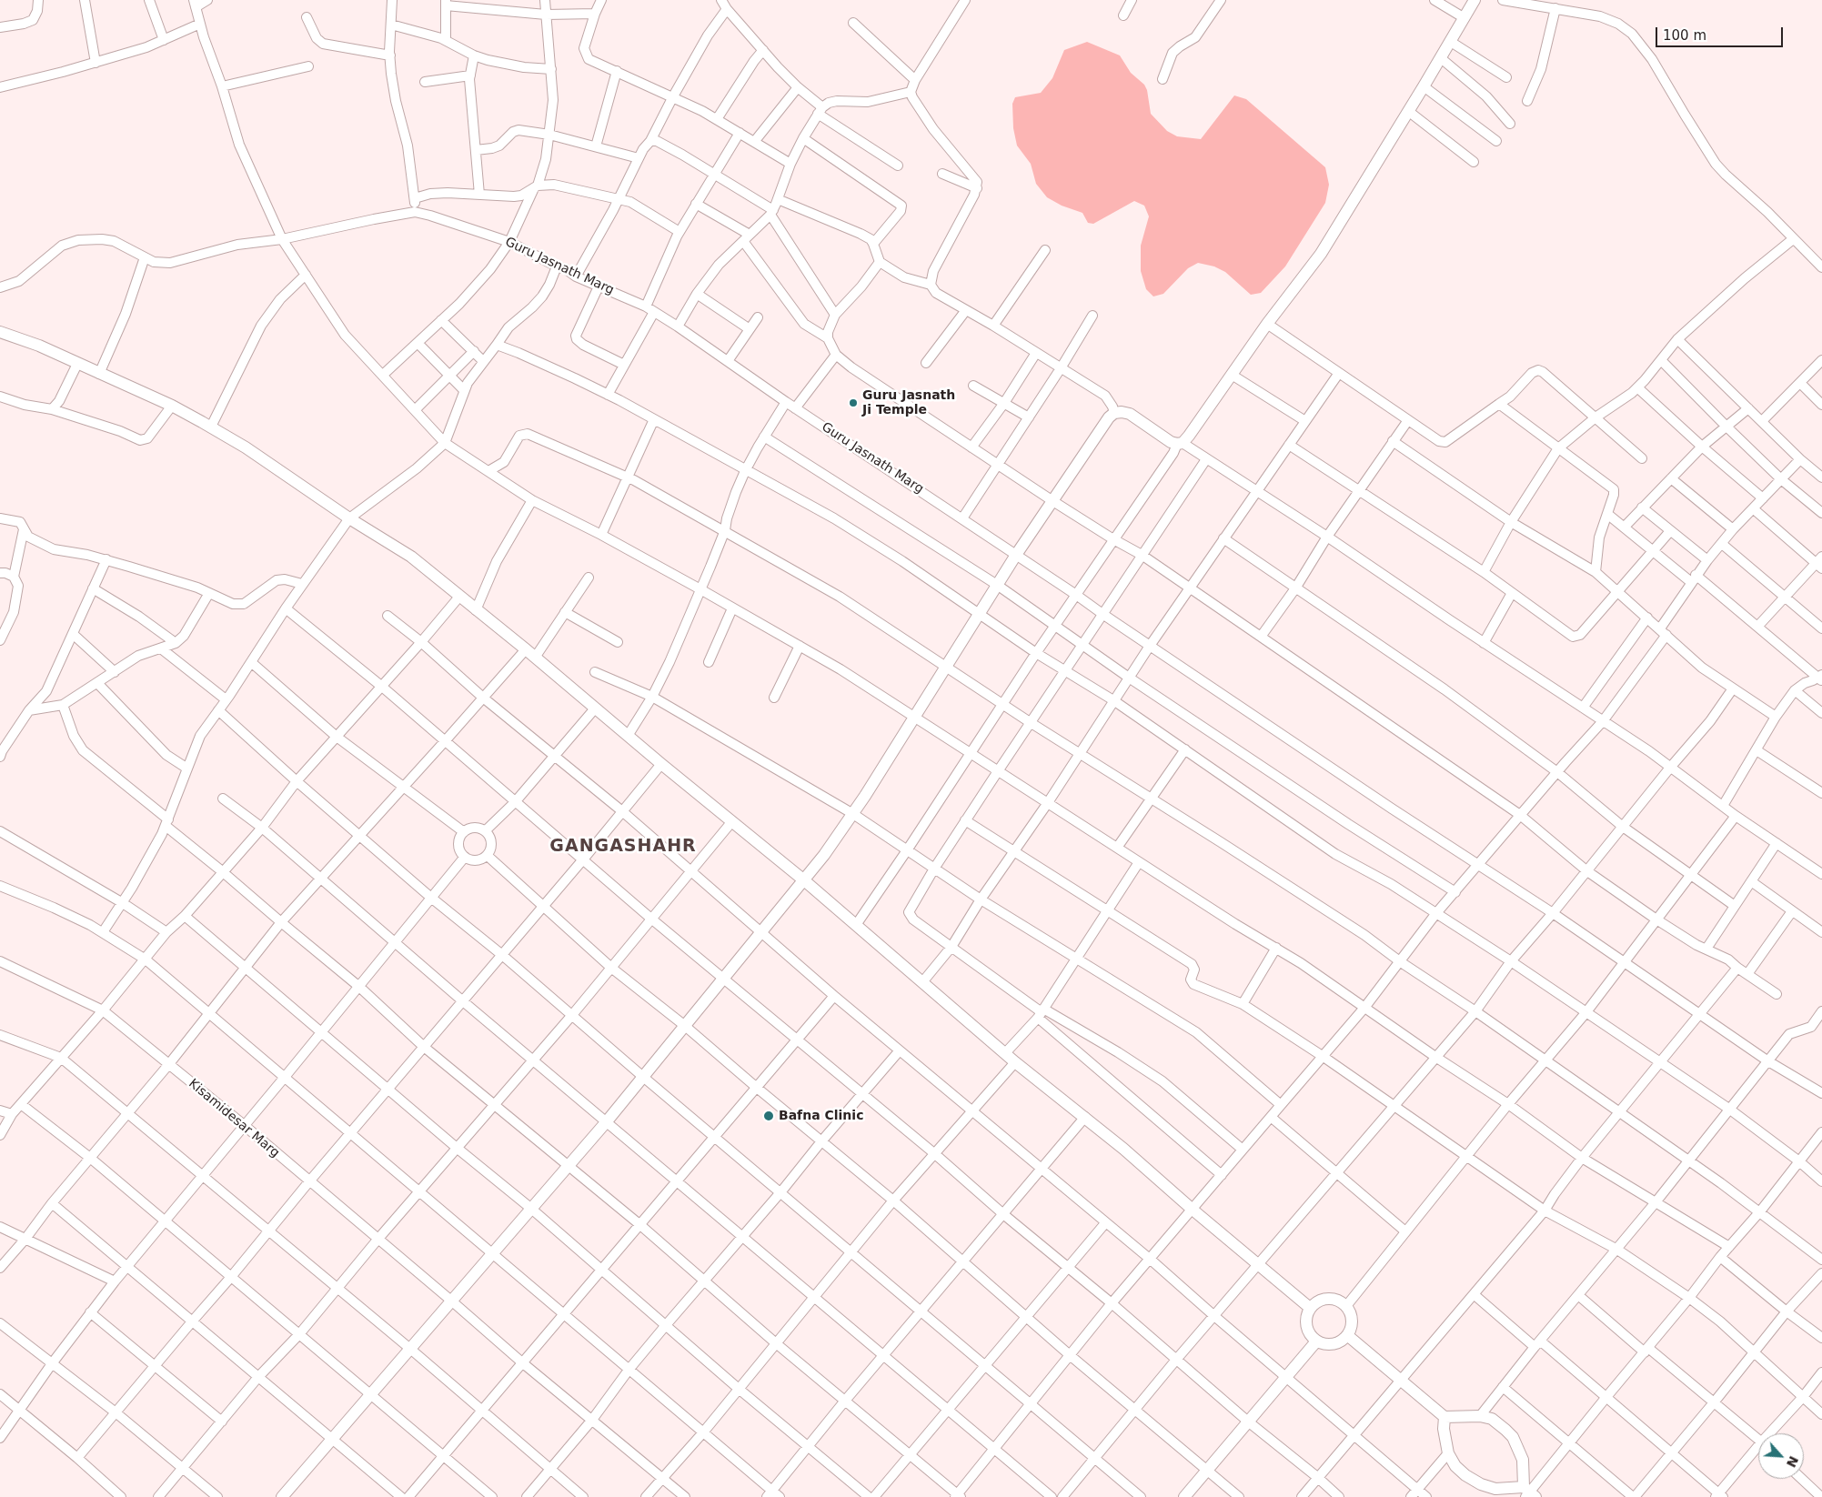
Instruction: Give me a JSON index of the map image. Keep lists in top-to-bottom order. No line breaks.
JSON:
{"streets":{"street":["Guru Jasnath Marg","Kisamidesar Marg"]},"districts":["GANGASHAHR"],"places":["Guru Jasnath Ji Temple","Bafna Clinic"],"scale_bar":"100 m","north":"bottom right"}
